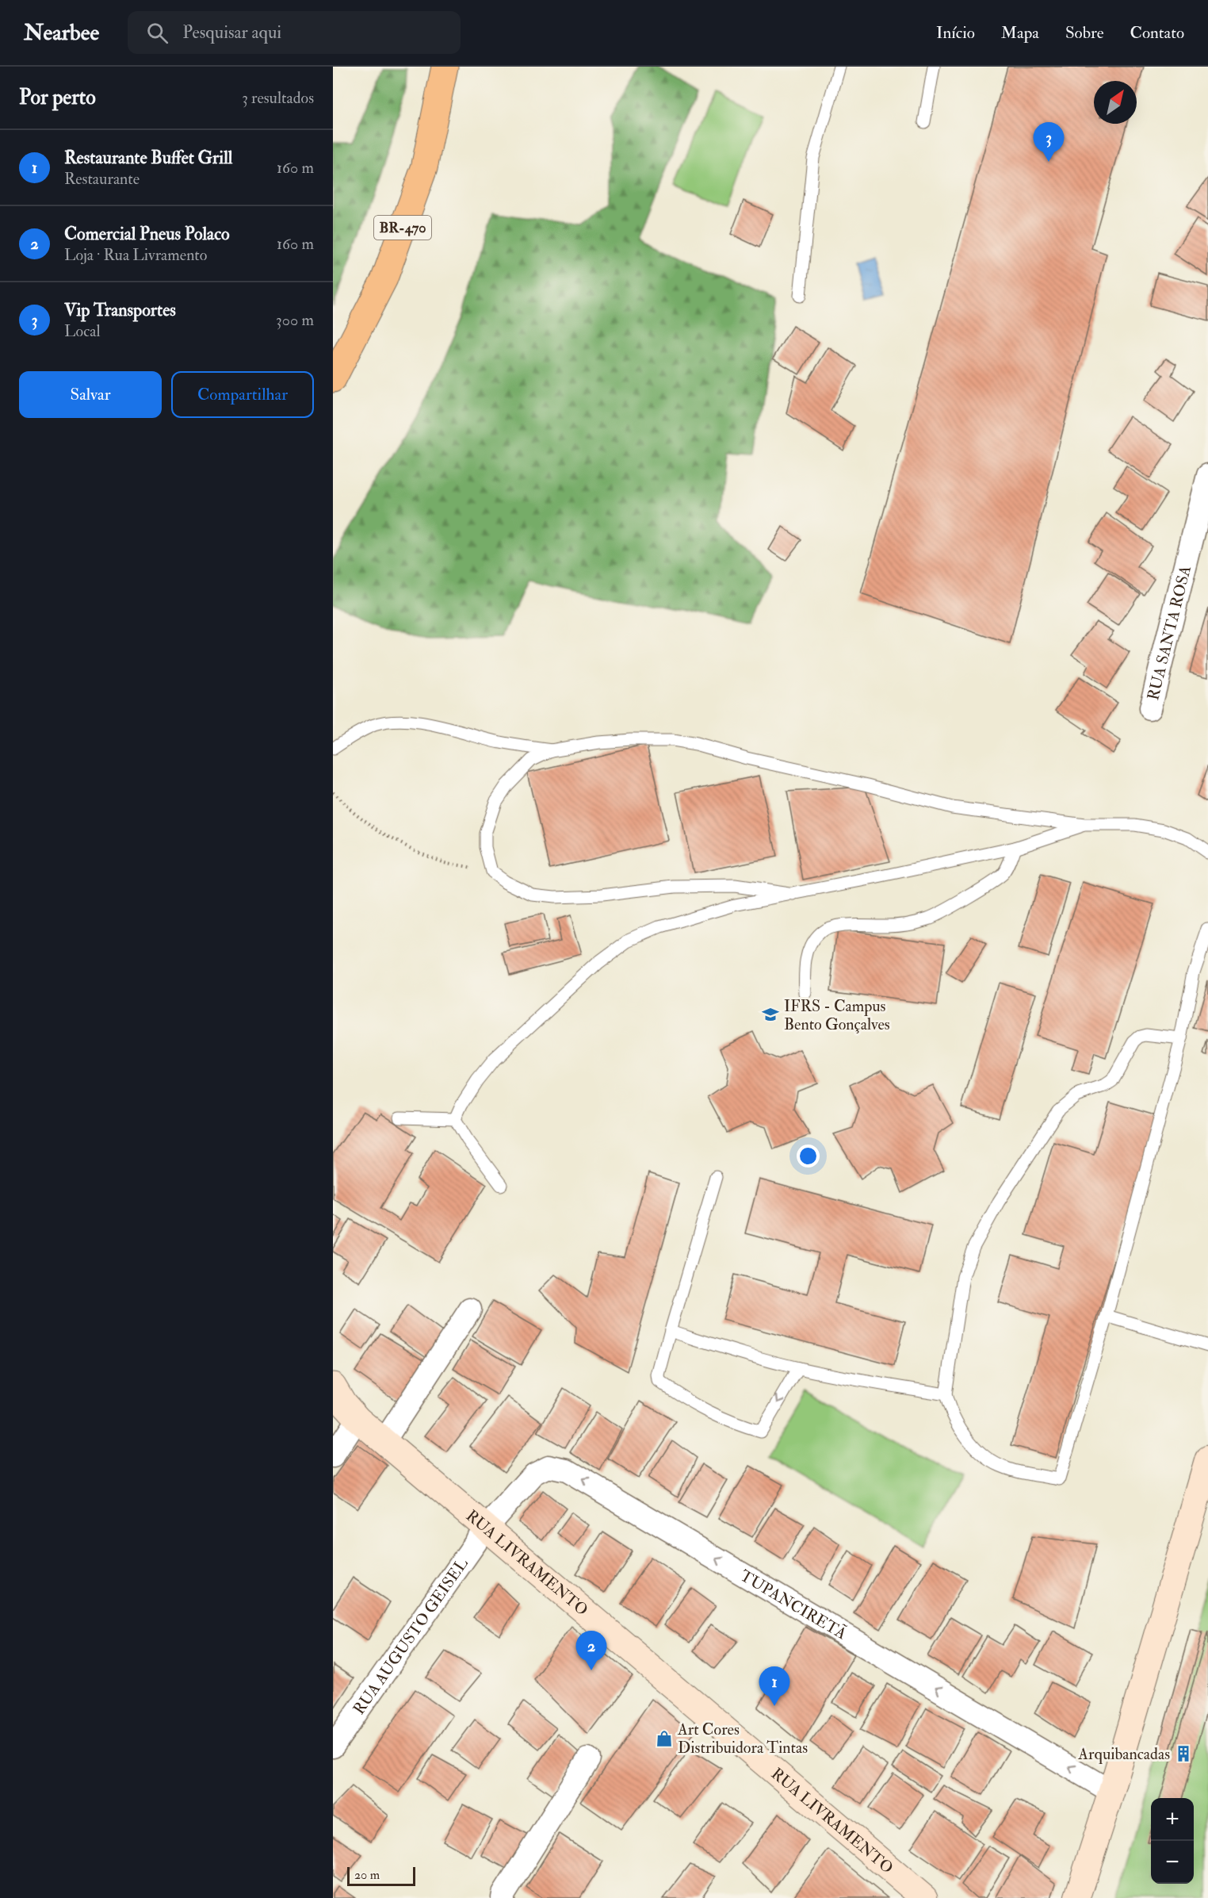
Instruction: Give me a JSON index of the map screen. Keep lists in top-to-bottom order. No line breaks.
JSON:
{"streets":{"highway":["BR-470"],"main road":["RUA LIVRAMENTO"],"street":["RUA SANTA ROSA","TUPANCIRETÃ","RUA AUGUSTO GEISEL"]},"crossings":[["RUA LIVRAMENTO","TUPANCIRETÃ"],["RUA LIVRAMENTO","RUA AUGUSTO GEISEL"],["TUPANCIRETÃ","RUA AUGUSTO GEISEL"]],"one_way":["TUPANCIRETÃ"],"places":{"school or university":["IFRS - Campus Bento Gonçalves"],"shop":["Art Cores Distribuidora Tintas"],"building":["Arquibancadas"]},"scale_bar":"20 m","north":"top right","page":{"header":"Nearbee","search":"Pesquisar aqui","nav":["Início","Mapa","Sobre","Contato"],"heading":["Por perto","3 resultados"],"pins":["3","2","1"],"list":[{"mark":"1","name":"Restaurante Buffet Grill","note":"Restaurante","value":"160 m"},{"mark":"2","name":"Comercial Pneus Polaco","note":"Loja · Rua Livramento","value":"160 m"},{"mark":"3","name":"Vip Transportes","note":"Local","value":"300 m"}],"buttons":["Salvar","Compartilhar"],"map_buttons":["+","−"],"scale":"20 m"}}
